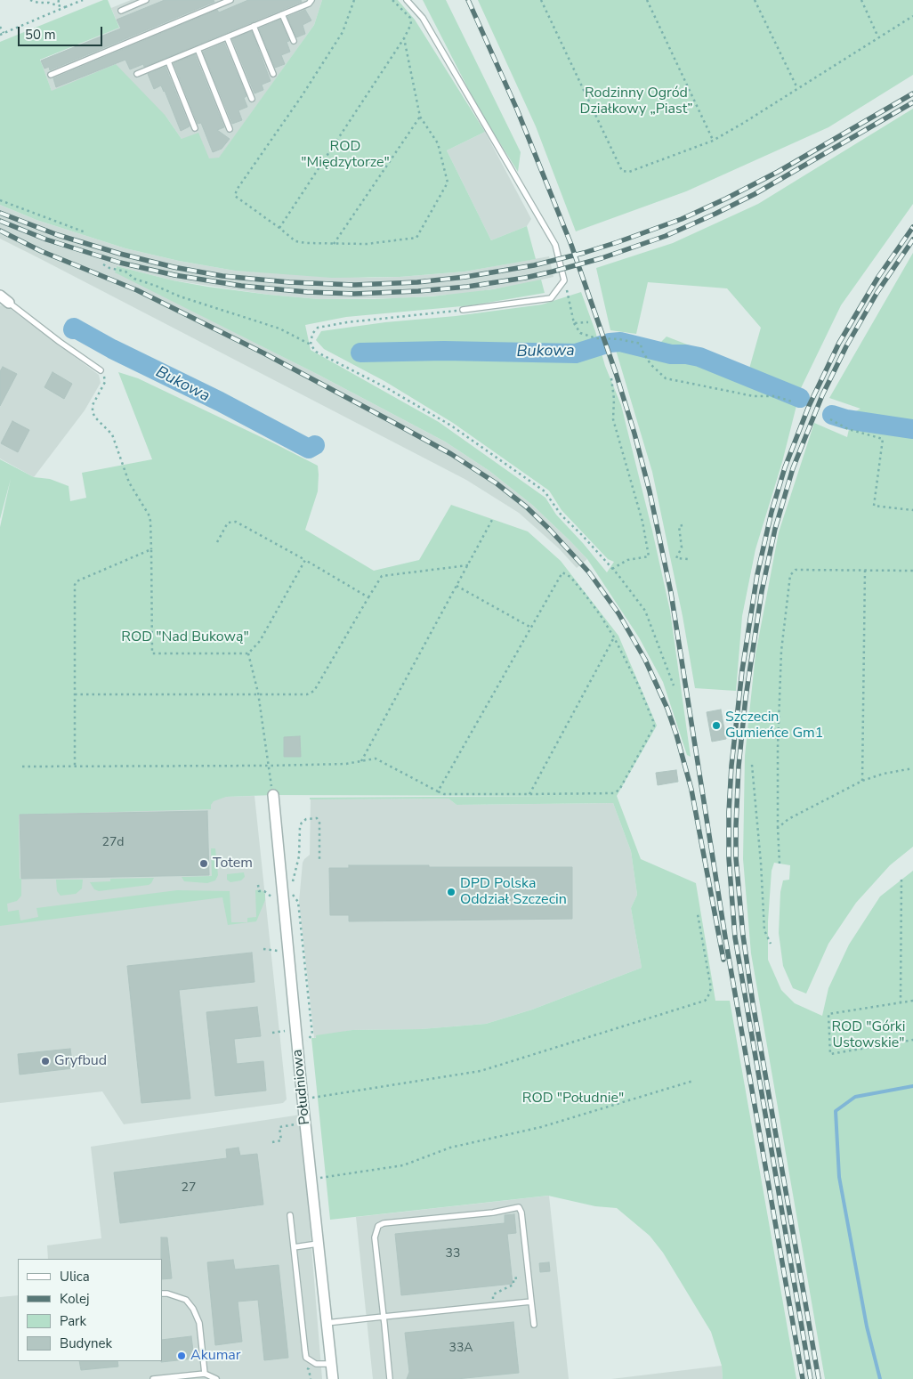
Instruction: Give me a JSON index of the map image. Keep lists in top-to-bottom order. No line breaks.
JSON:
{"streets":{"street":["Południowa"]},"water":["Bukowa"],"parks":["Rodzinny Ogród Działkowy „Piast”","ROD \"Międzytorze\"","ROD \"Nad Bukową\"","ROD \"Górki Ustowskie\"","ROD \"Południe\""],"places":["Szczecin Gumieńce Gm1","Totem","DPD Polska Oddział Szczecin","Gryfbud","Akumar"],"house_numbers":["27d","27","33","33A"],"legend":["Ulica","Kolej","Park","Budynek"],"scale_bar":"50 m"}
